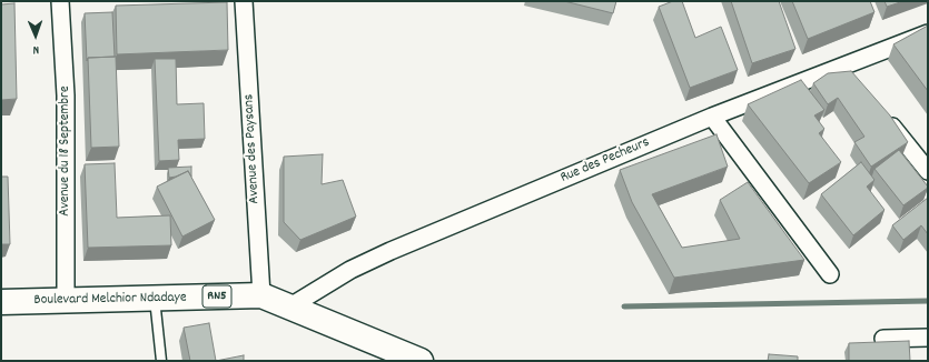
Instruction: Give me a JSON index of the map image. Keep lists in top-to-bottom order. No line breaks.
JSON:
{"streets":{"main road":["RN5","Boulevard Melchior Ndadaye"],"street":["Avenue des Paysans","Avenue du 18 Septembre","Rue des Pecheurs"]},"crossings":[["Avenue des Paysans","Boulevard Melchior Ndadaye"],["Avenue du 18 Septembre","Boulevard Melchior Ndadaye"],["Rue des Pecheurs","Boulevard Melchior Ndadaye"]],"north":"bottom"}
